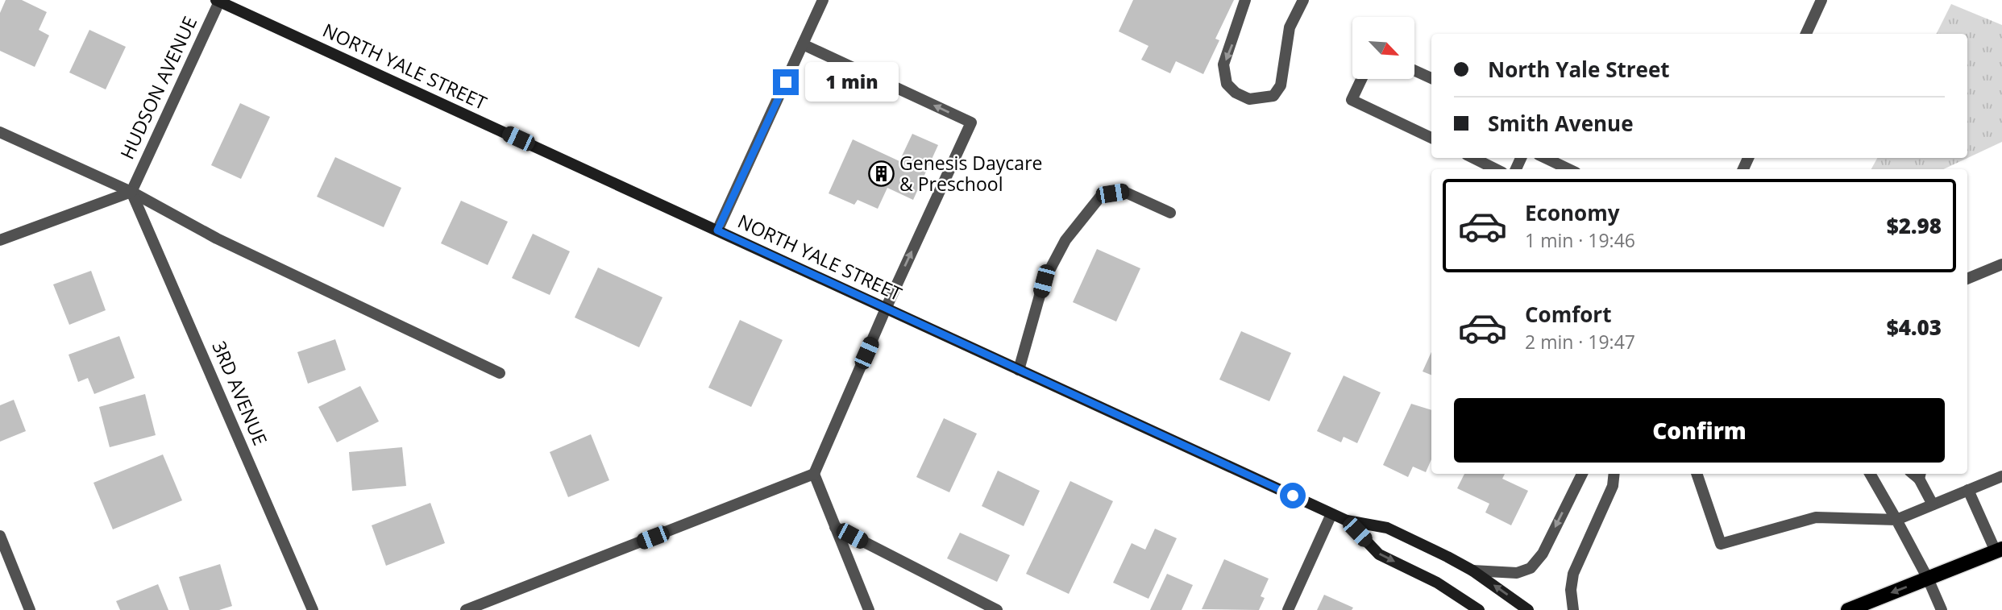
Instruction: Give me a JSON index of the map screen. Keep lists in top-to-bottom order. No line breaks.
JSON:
{"streets":{"main road":["NORTH YALE STREET"],"street":["HUDSON AVENUE","3RD AVENUE"]},"crossings":[["NORTH YALE STREET","HUDSON AVENUE"],["HUDSON AVENUE","3RD AVENUE"]],"places":{"building":["Genesis Daycare & Preschool"]},"north":"bottom right","page":{"banner":["North Yale Street","Smith Avenue"],"bubble":"1 min","list":[{"name":"Economy","note":"1 min · 19:46","value":"$2.98"},{"name":"Comfort","note":"2 min · 19:47","value":"$4.03"}],"buttons":"Confirm"}}
